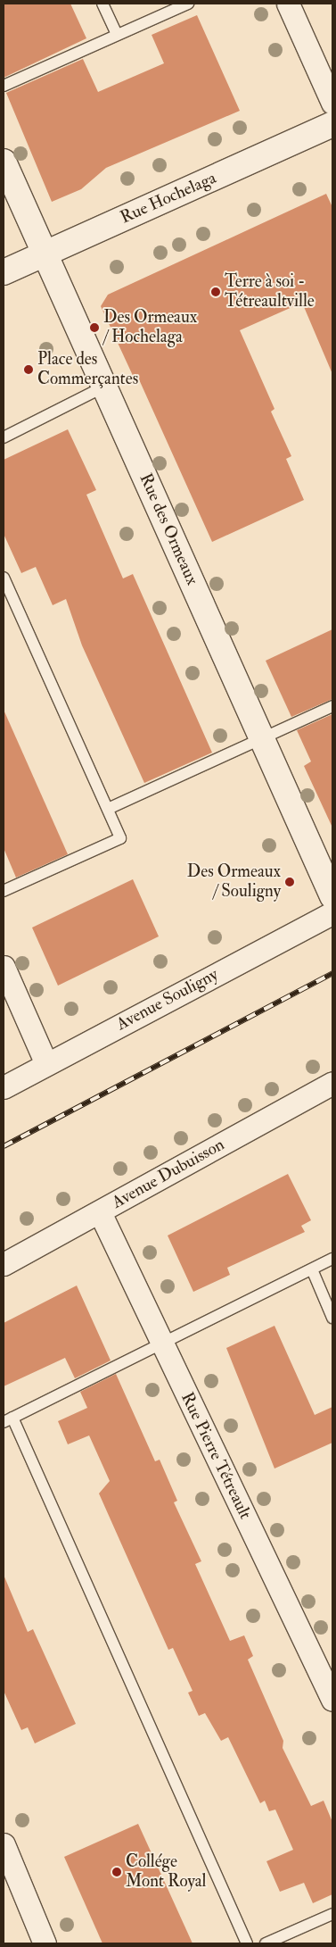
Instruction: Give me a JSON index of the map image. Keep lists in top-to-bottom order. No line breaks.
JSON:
{"streets":{"street":["Rue Hochelaga","Rue des Ormeaux","Avenue Souligny","Avenue Dubuisson","Rue Pierre Tétreault"]},"crossings":[["Rue Hochelaga","Rue des Ormeaux"],["Avenue Dubuisson","Rue Pierre Tétreault"]],"places":["Terre à soi - Tétreaultville","Des Ormeaux / Hochelaga","Place des Commerçantes","Des Ormeaux / Souligny","Collége Mont Royal"]}
